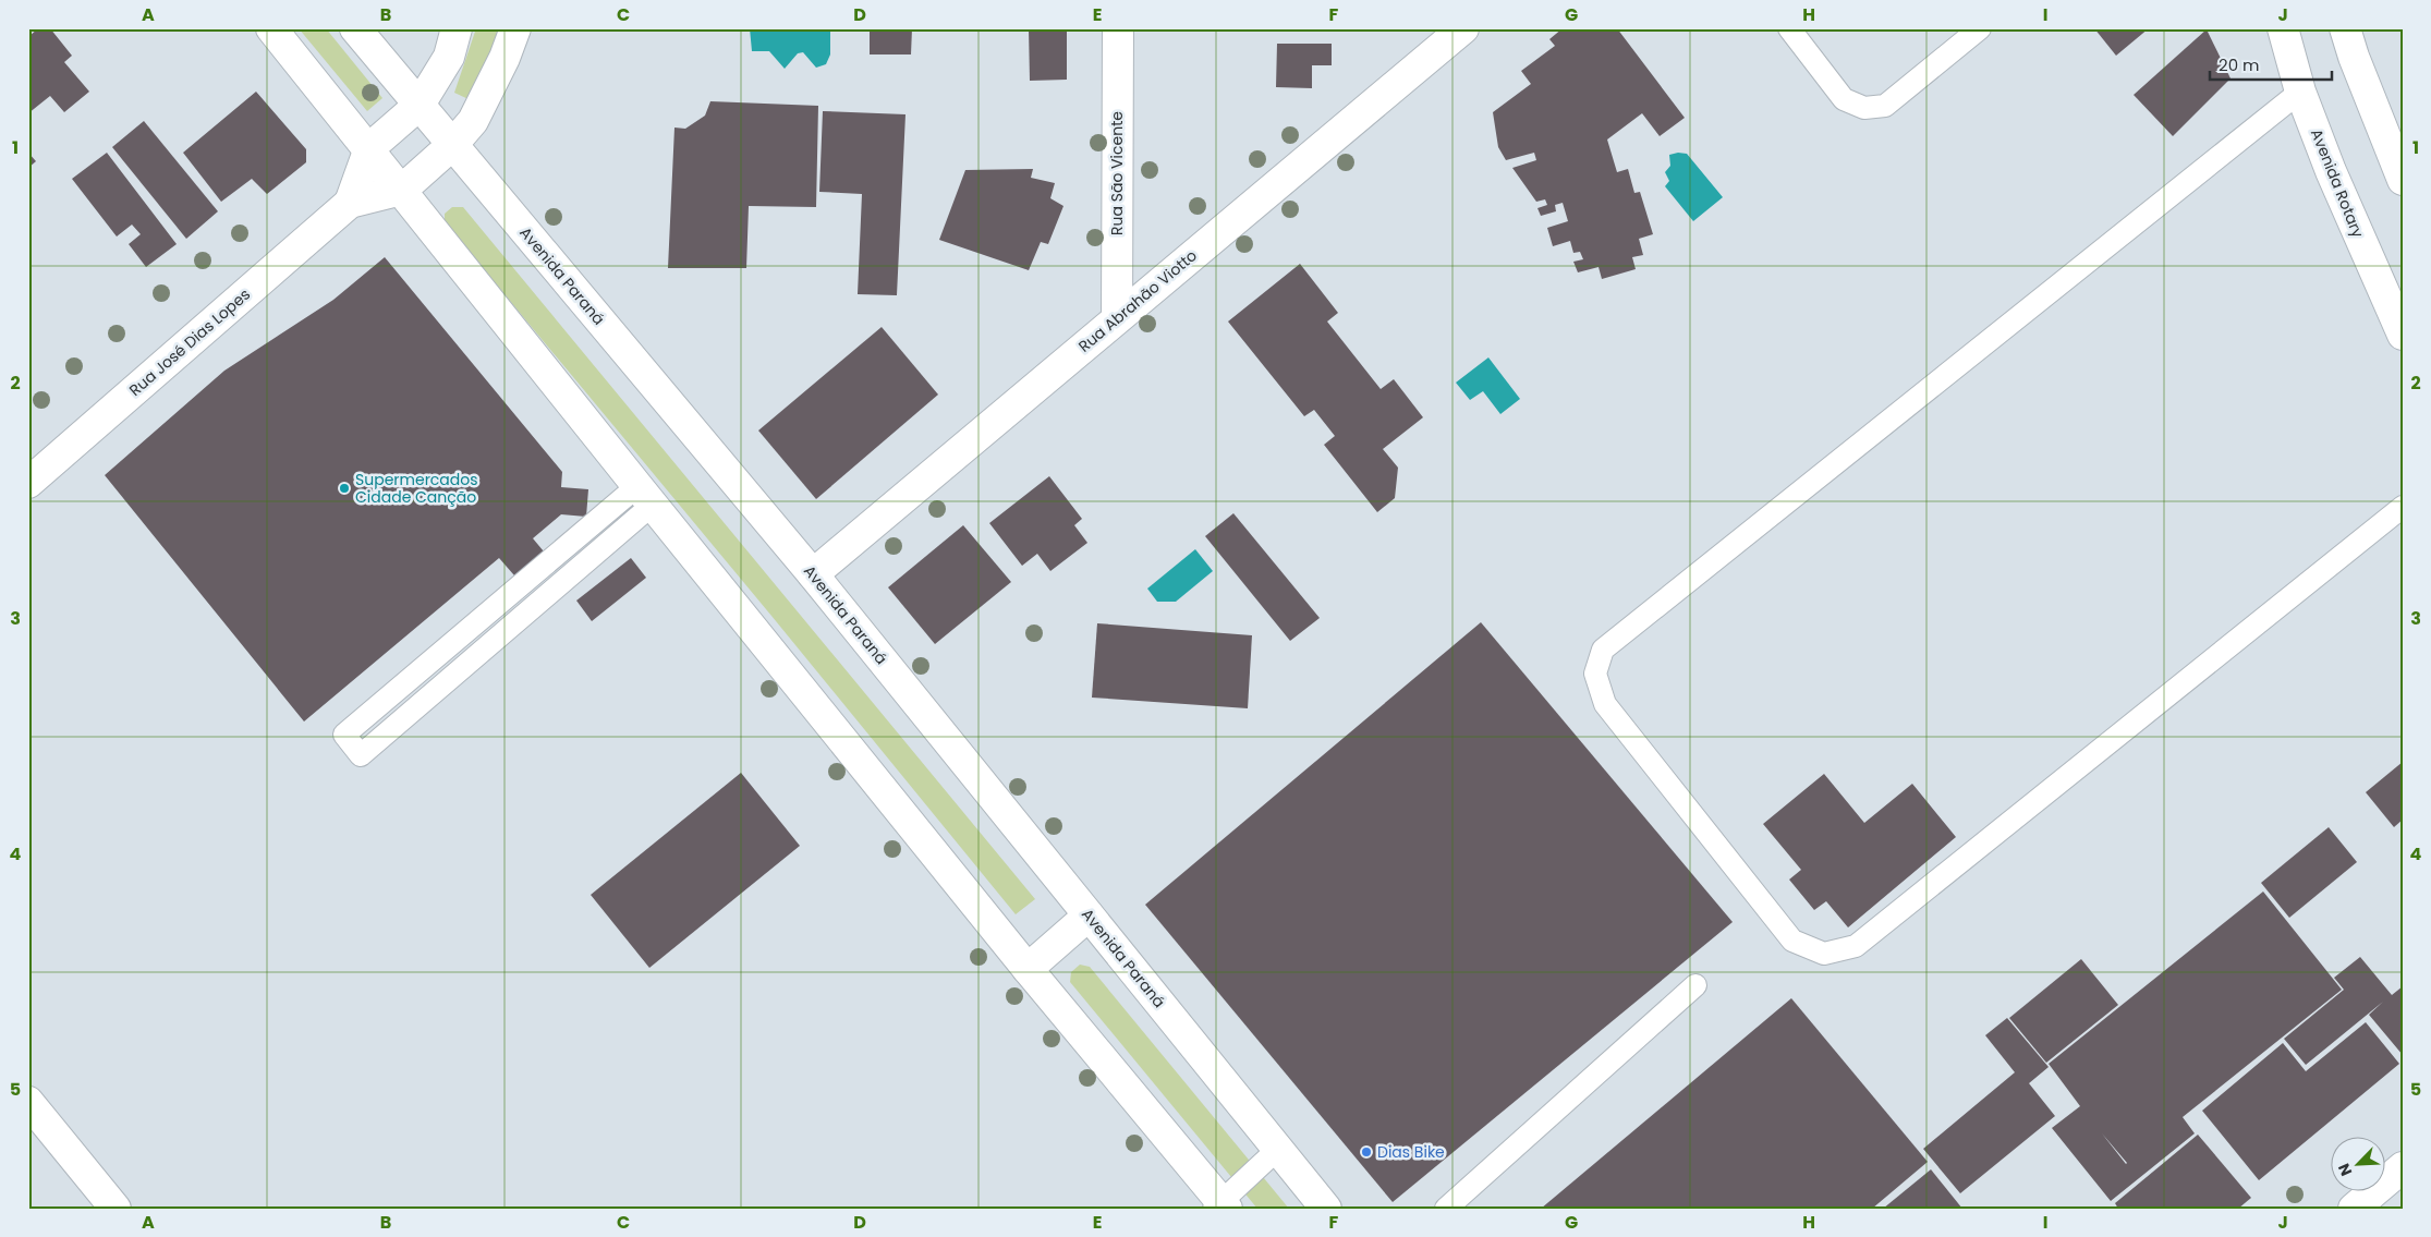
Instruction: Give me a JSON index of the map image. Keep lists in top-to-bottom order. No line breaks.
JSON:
{"streets":{"main road":["Rua São Vicente","Avenida Rotary","Avenida Paraná","Rua Abrahão Viotto","Rua José Dias Lopes"]},"crossings":[["Rua São Vicente","Rua Abrahão Viotto"],["Avenida Paraná","Rua Abrahão Viotto"]],"places":["Supermercados Cidade Canção","Dias Bike"],"scale_bar":"20 m","north":"bottom left","grid":{"columns":["A","B","C","D","E","F","G","H","I","J"],"rows":["1","2","3","4","5"]}}
